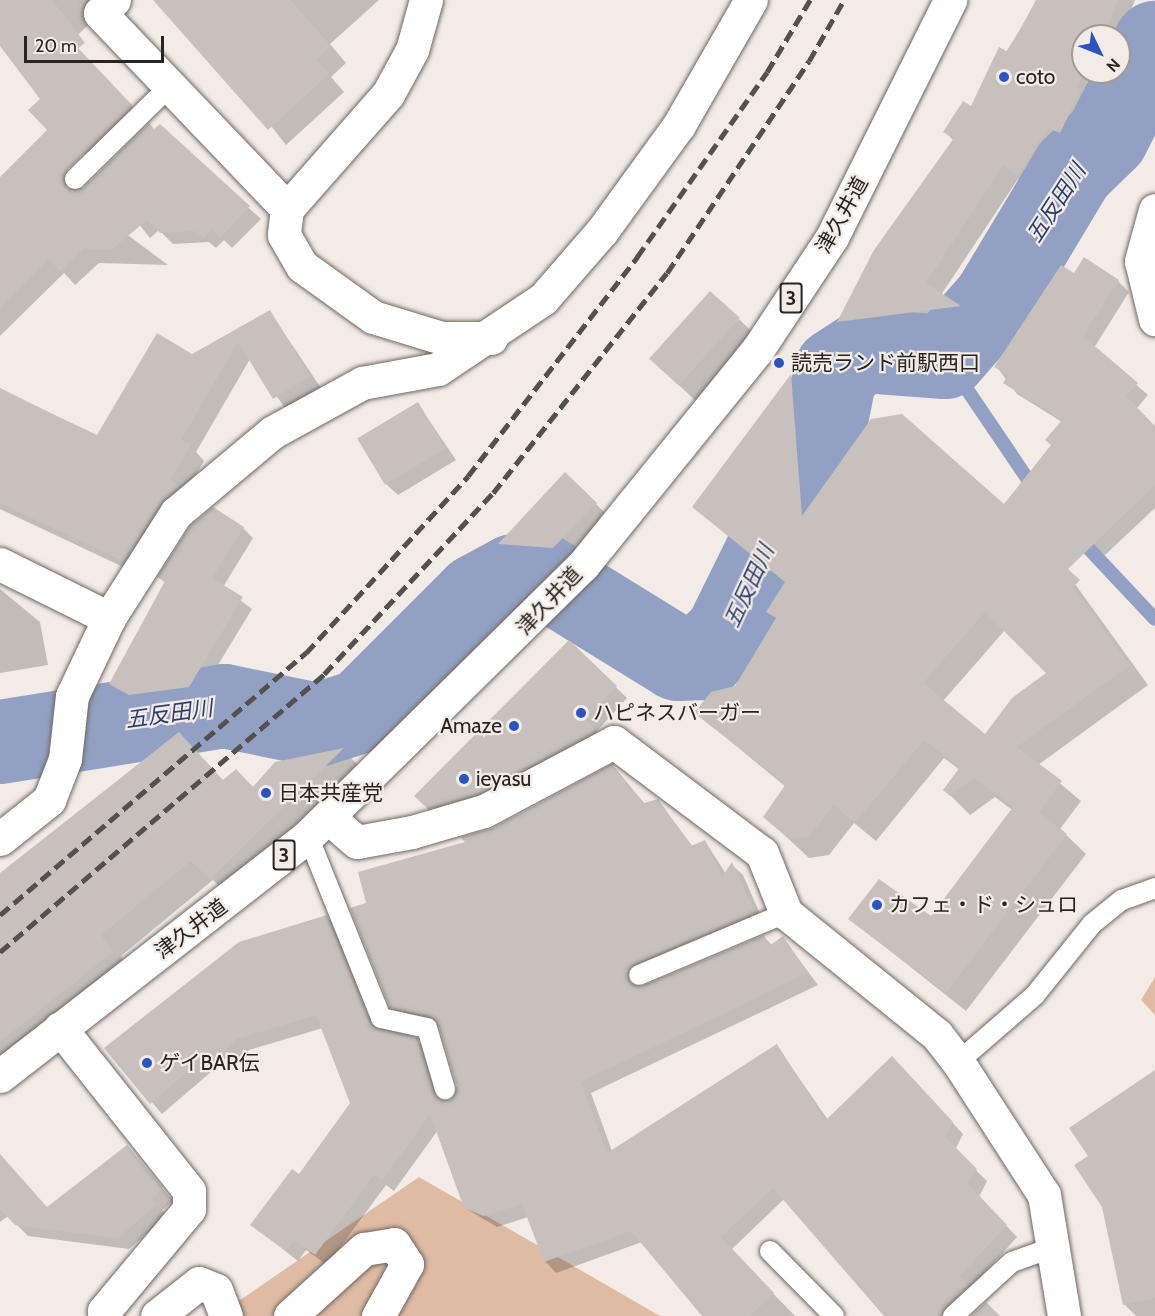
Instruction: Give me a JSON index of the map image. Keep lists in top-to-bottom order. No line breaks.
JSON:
{"streets":{"street":["津久井道","3"]},"water":["五反田川"],"places":["coto","読売ランド前駅西口","ハピネスバーガー","Amaze","ieyasu","日本共産党","カフェ・ド・シュロ","ゲイBAR伝"],"scale_bar":"20 m","north":"bottom right"}
